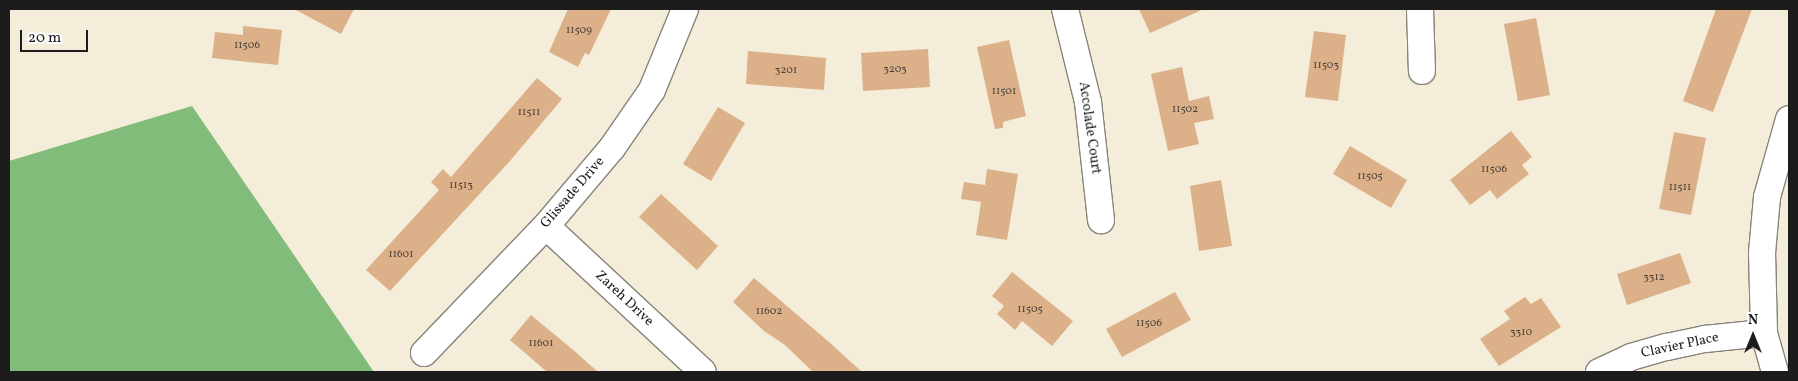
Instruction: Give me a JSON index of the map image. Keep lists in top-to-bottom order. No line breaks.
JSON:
{"streets":{"street":["Accolade Court","Glissade Drive","Zareh Drive","Clavier Place"]},"crossings":[["Glissade Drive","Zareh Drive"]],"house_numbers":["11509","11506","11503","3203","3201","11501","11502","11511","11506","11505","11513","11511","11601","3312","11505","11602","11506","3310","11601"],"scale_bar":"20 m","north":"top"}
